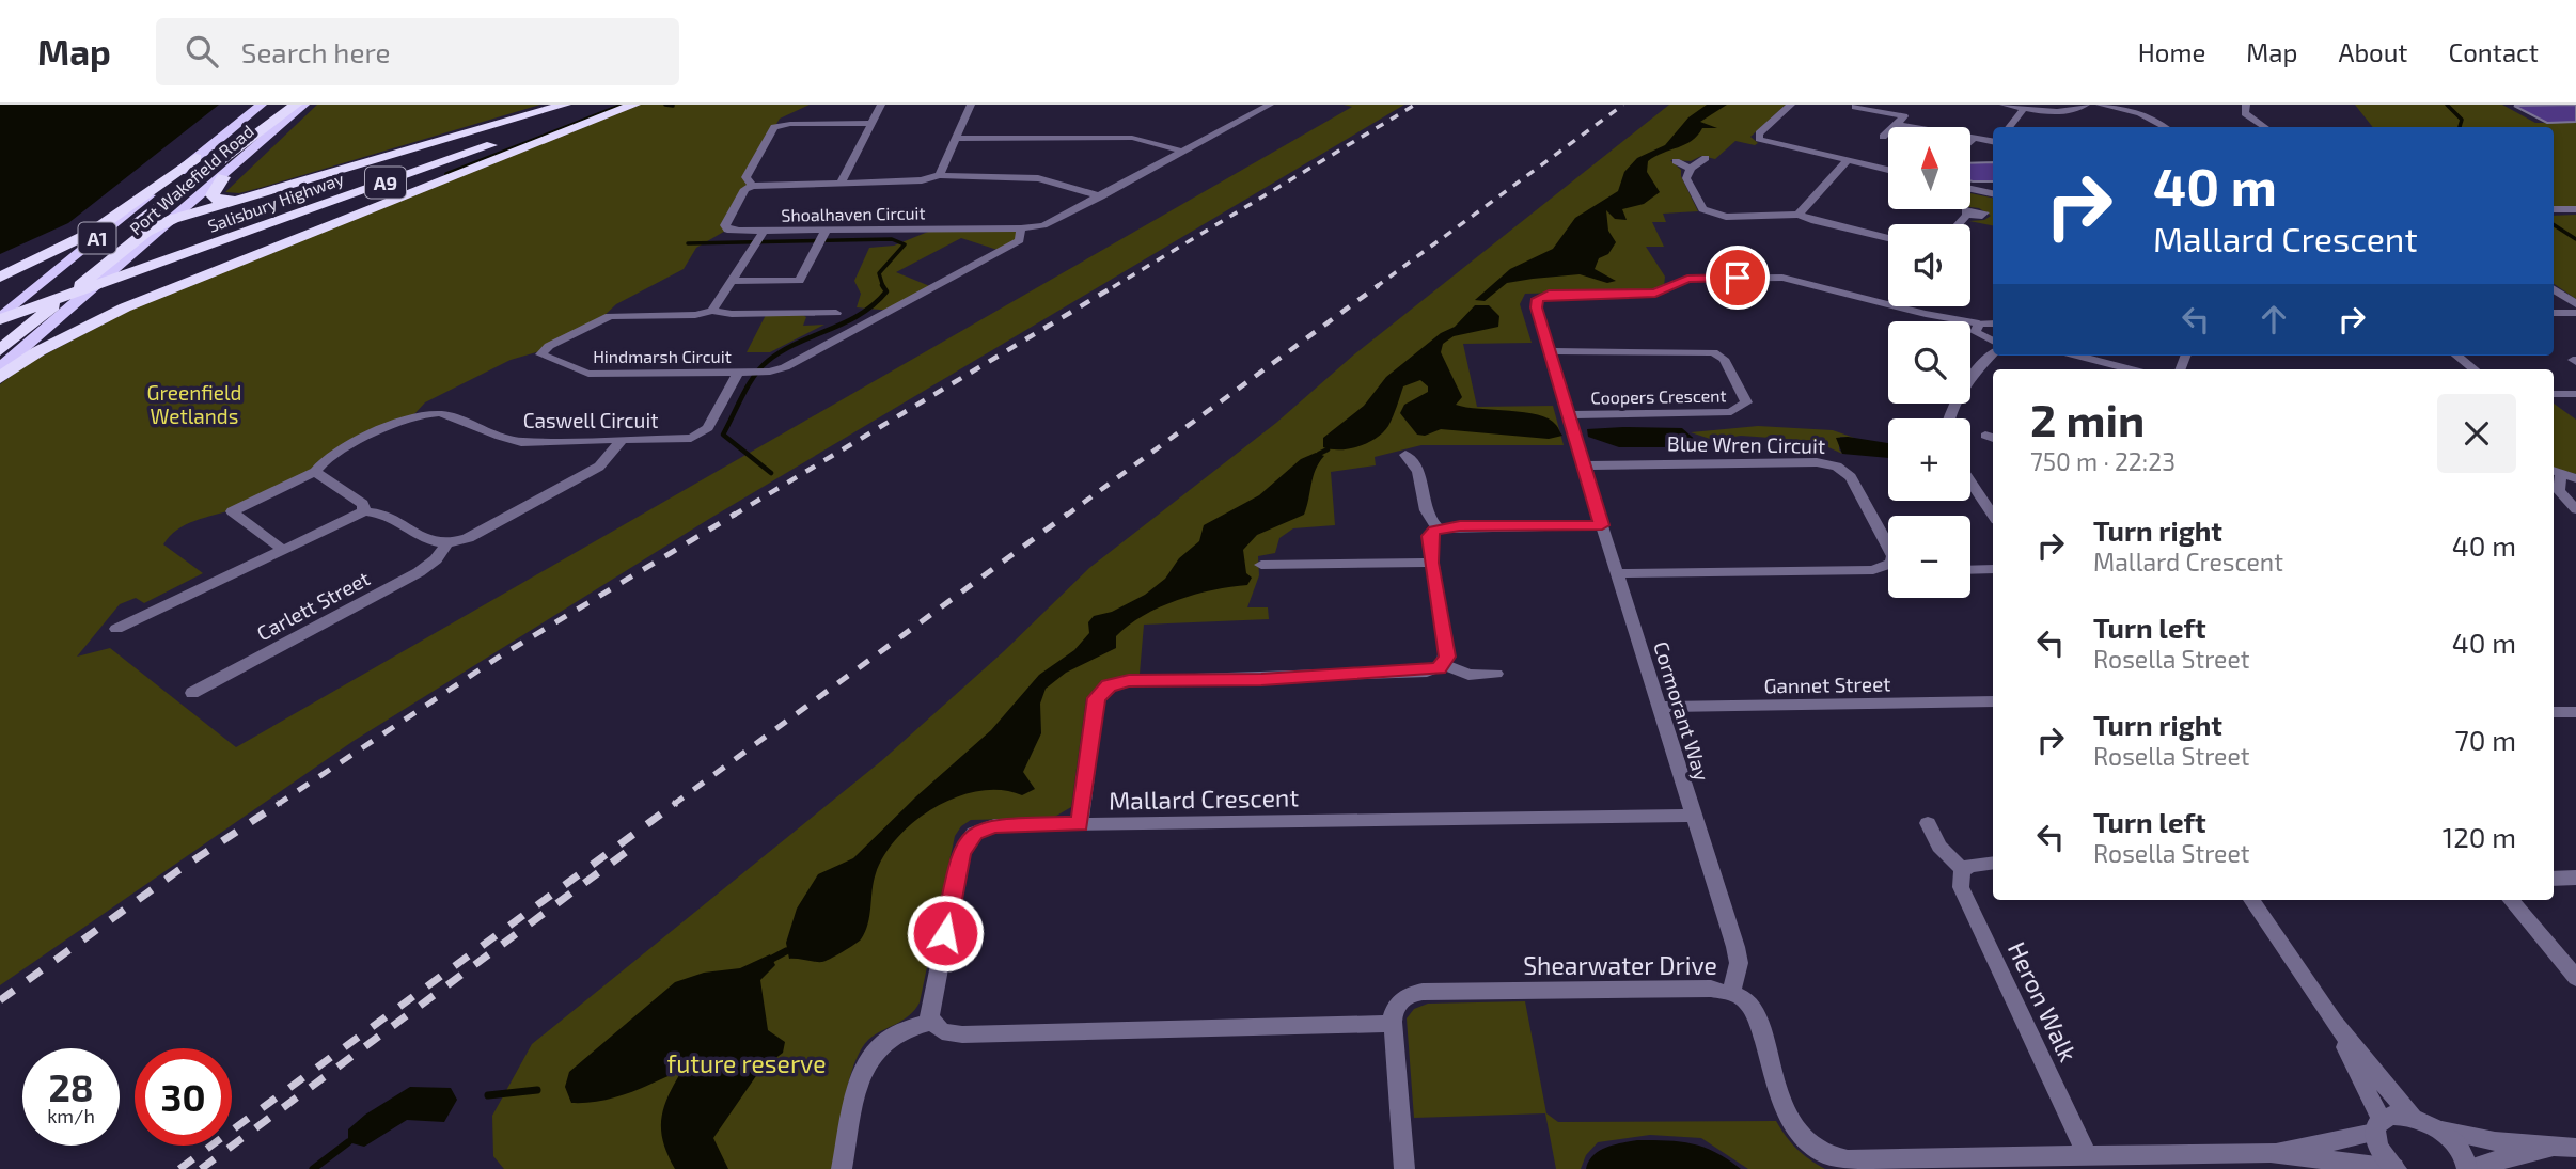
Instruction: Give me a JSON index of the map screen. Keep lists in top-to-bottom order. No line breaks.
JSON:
{"streets":{"highway":["Port Wakefield Road","A9","Salisbury Highway","A1"],"street":["Shoalhaven Circuit","Hindmarsh Circuit","Coopers Crescent","Caswell Circuit","Blue Wren Circuit","Carlett Street","Gannet Street","Cormorant Way","Mallard Crescent","Shearwater Drive","Heron Walk"]},"crossings":[["Port Wakefield Road","Salisbury Highway"],["Shoalhaven Circuit","Hindmarsh Circuit"],["Hindmarsh Circuit","Caswell Circuit"],["Coopers Crescent","Cormorant Way"],["Blue Wren Circuit","Cormorant Way"],["Gannet Street","Cormorant Way"],["Cormorant Way","Mallard Crescent"],["Cormorant Way","Shearwater Drive"],["Shearwater Drive","Heron Walk"]],"parks":["Greenfield Wetlands","future reserve"],"north":"top","page":{"header":"Map","search":"Search here","nav":["Home","Map","About","Contact"],"map_buttons":["+","−"],"turn":["40 m","Mallard Crescent"],"heading":["2 min","750 m · 22:23"],"list":[{"name":"Turn right","note":"Mallard Crescent","value":"40 m"},{"name":"Turn left","note":"Rosella Street","value":"40 m"},{"name":"Turn right","note":"Rosella Street","value":"70 m"},{"name":"Turn left","note":"Rosella Street","value":"120 m"}],"speed":"28 km/h","limit":"30"}}
